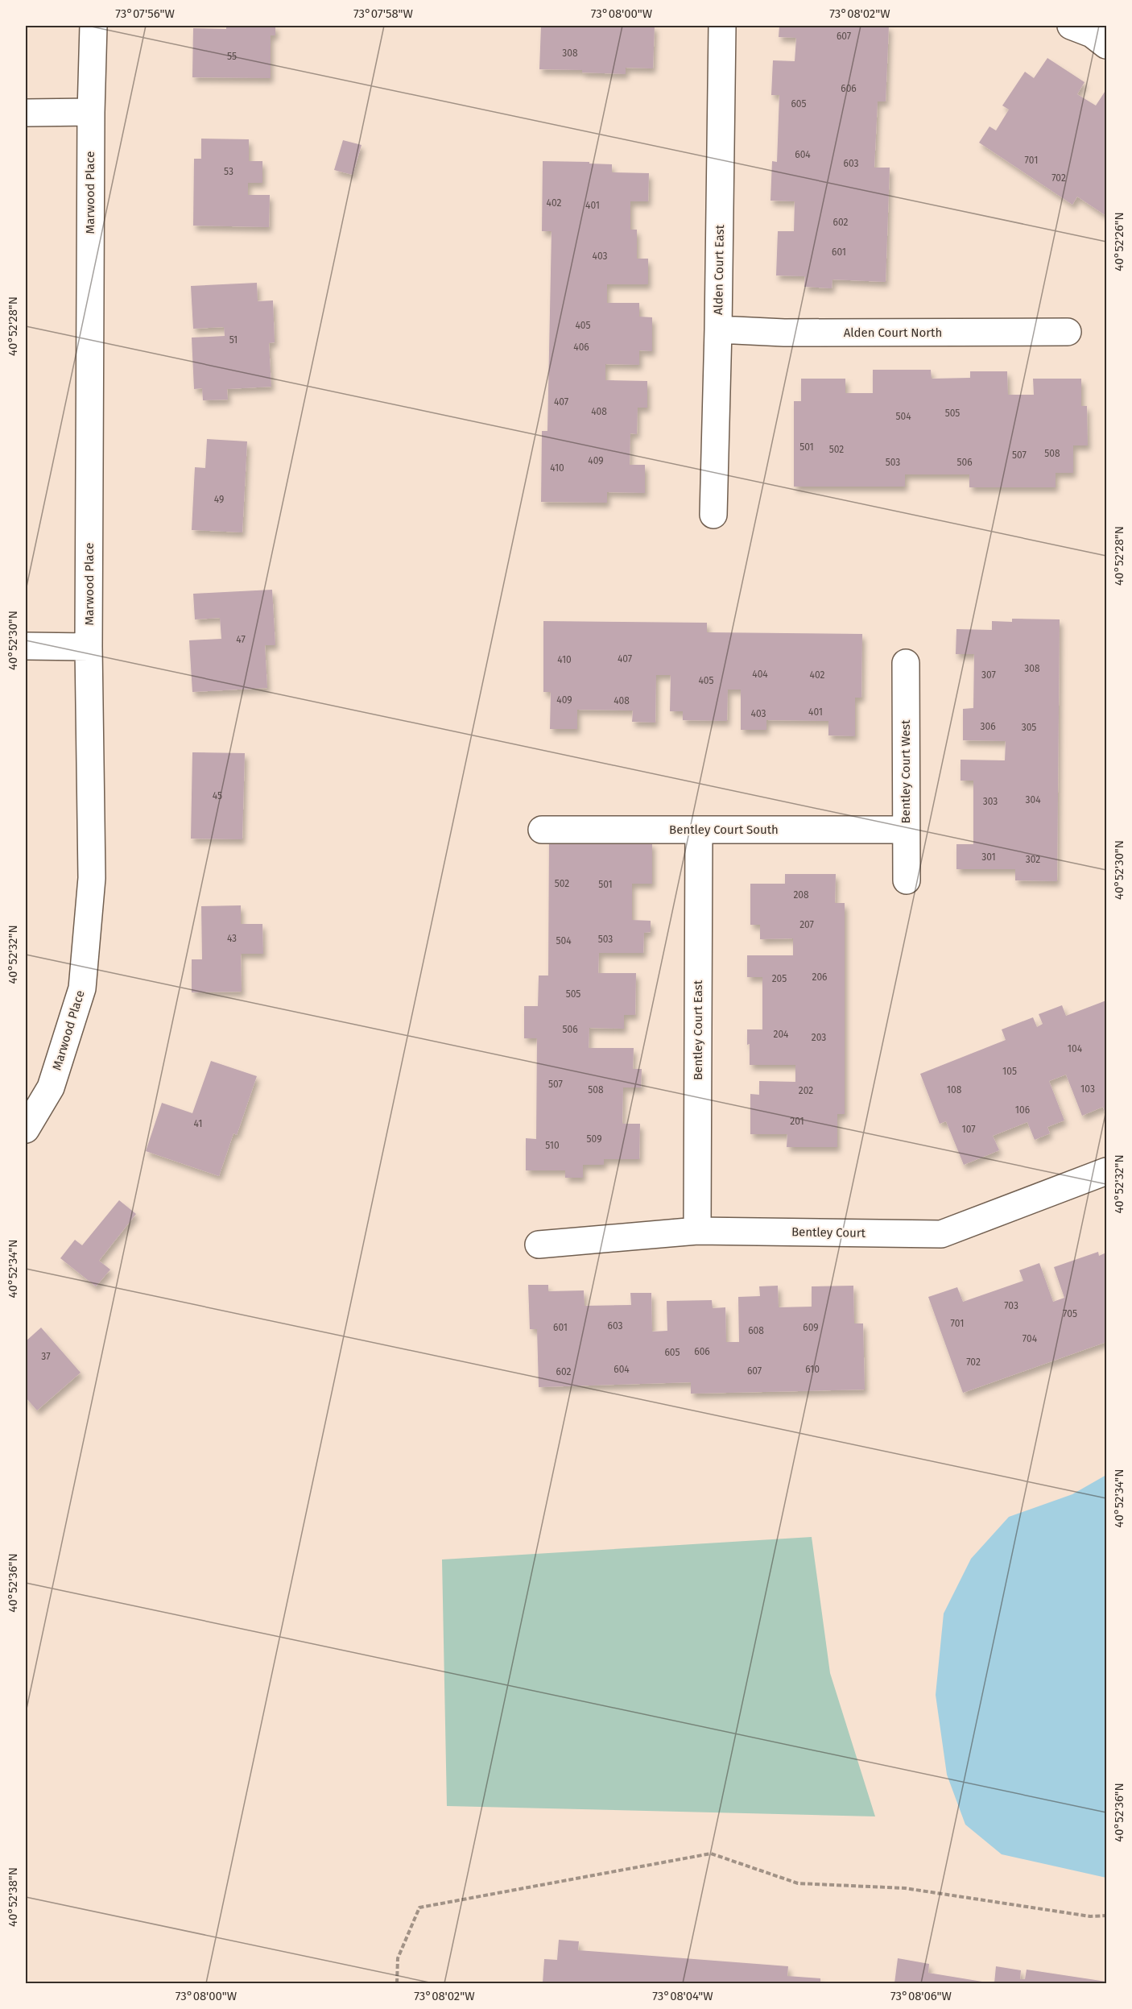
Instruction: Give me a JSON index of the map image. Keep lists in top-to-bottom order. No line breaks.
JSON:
{"streets":{"street":["Marwood Place","Alden Court East","Alden Court North","Bentley Court West","Bentley Court South","Bentley Court East","Bentley Court"]},"crossings":[["Alden Court East","Alden Court North"],["Bentley Court West","Bentley Court South"],["Bentley Court South","Bentley Court East"],["Bentley Court East","Bentley Court"]],"house_numbers":["607","308","55","606","605","604","701","603","53","702","402","401","602","601","403","405","51","406","407","408","505","504","501","502","508","507","409","503","506","410","49","47","407","410","308","404","402","307","405","409","408","401","403","306","305","45","304","303","301","302","502","501","208","207","43","503","504","206","205","505","506","204","203","104","105","507","103","508","108","202","106","201","41","107","509","510","703","705","701","603","601","609","608","704","606","605","37","702","604","610","607","602"],"coordinates":["73°07'56\"W","73°07'58\"W","73°08'00\"W","73°08'02\"W","40°52'26\"N","40°52'28\"N","40°52'30\"N","40°52'32\"N","40°52'34\"N","40°52'36\"N","40°52'38\"N","73°08'04\"W","73°08'06\"W"]}
